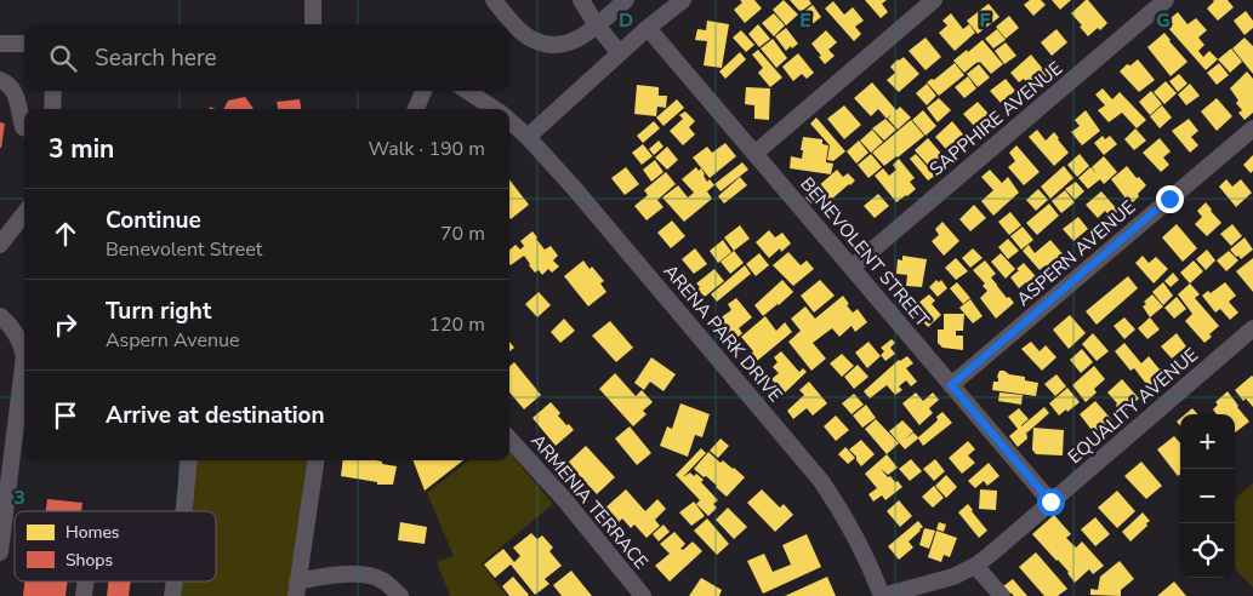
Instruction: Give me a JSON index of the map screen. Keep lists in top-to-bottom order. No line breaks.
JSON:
{"streets":{"street":["SAPPHIRE AVENUE","BENEVOLENT STREET","ASPERN AVENUE","ARENA PARK DRIVE","EQUALITY AVENUE","ARMENIA TERRACE"]},"crossings":[["SAPPHIRE AVENUE","BENEVOLENT STREET"],["BENEVOLENT STREET","ASPERN AVENUE"],["BENEVOLENT STREET","EQUALITY AVENUE"],["ARENA PARK DRIVE","EQUALITY AVENUE"]],"legend":["Homes","Shops"],"page":{"search":"Search here","heading":["3 min","Walk · 190 m"],"list":[["Continue","Benevolent Street","70 m"],["Turn right","Aspern Avenue","120 m"],"Arrive at destination"],"map_buttons":["+","−"]},"grid":{"columns":["D","E","F","G"],"rows":["3"]}}
